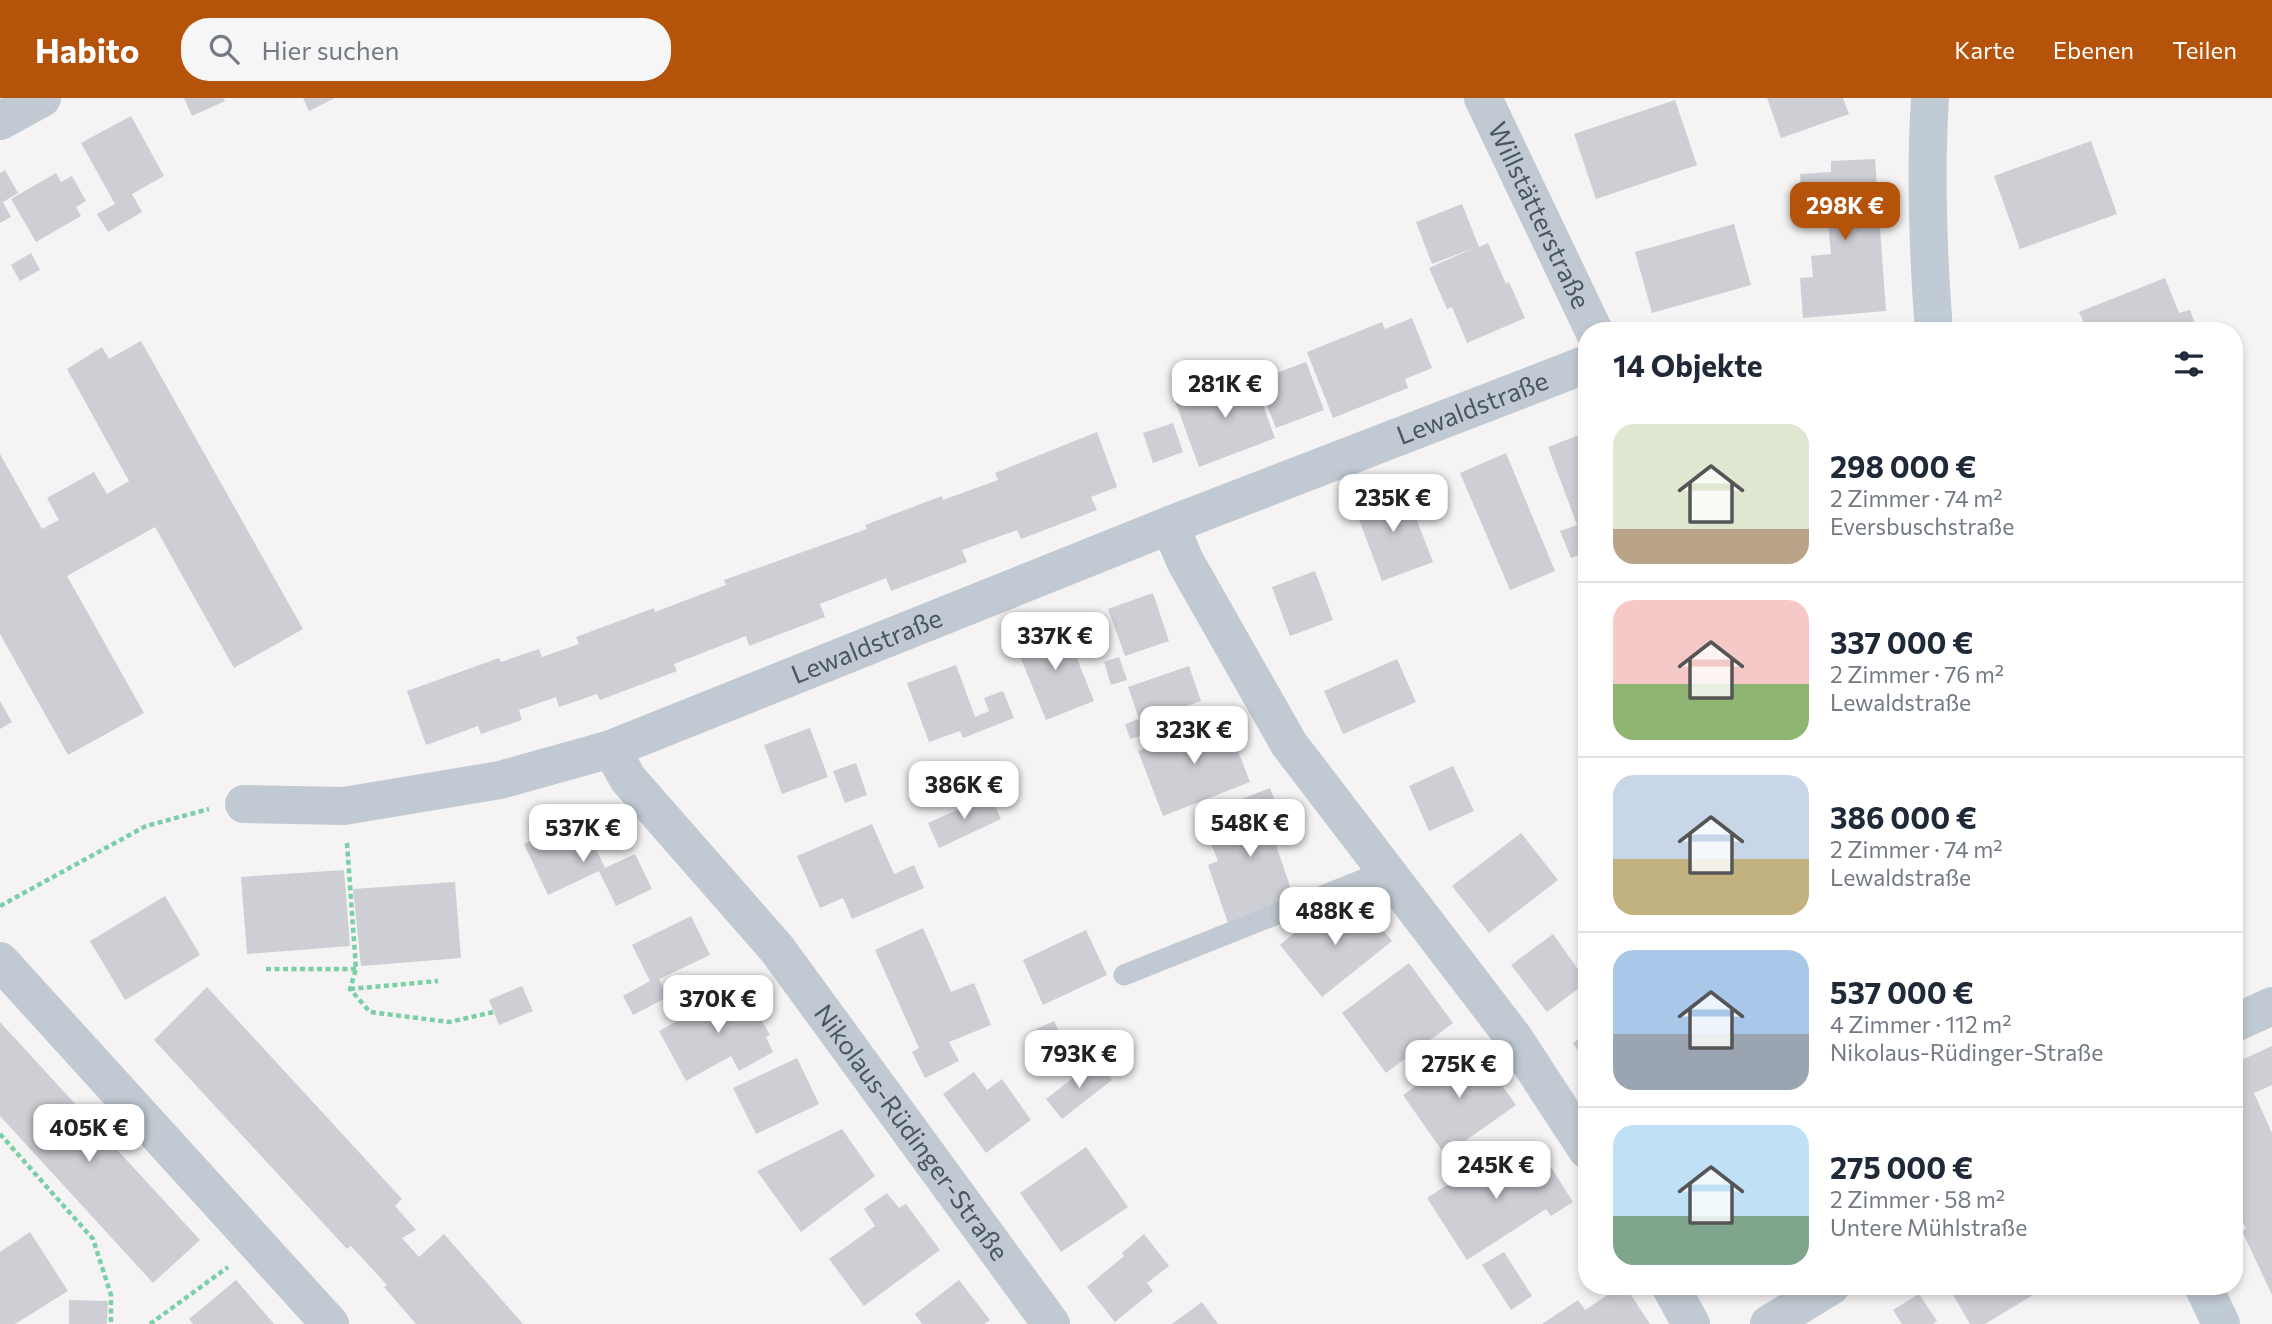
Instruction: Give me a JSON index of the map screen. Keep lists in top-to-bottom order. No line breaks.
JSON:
{"streets":{"street":["Willstätterstraße","Lewaldstraße","Nikolaus-Rüdinger-Straße"]},"crossings":[["Lewaldstraße","Nikolaus-Rüdinger-Straße"]],"page":{"header":"Habito","search":"Hier suchen","nav":["Karte","Ebenen","Teilen"],"price":["298K €","281K €","235K €","337K €","323K €","386K €","548K €","537K €","488K €","370K €","793K €","275K €","405K €","245K €"],"heading":"14 Objekte","list":[{"name":"298 000 €","note":"2 Zimmer · 74 m² · Eversbuschstraße"},{"name":"337 000 €","note":"2 Zimmer · 76 m² · Lewaldstraße"},{"name":"386 000 €","note":"2 Zimmer · 74 m² · Lewaldstraße"},{"name":"537 000 €","note":"4 Zimmer · 112 m² · Nikolaus-Rüdinger-Straße"},{"name":"275 000 €","note":"2 Zimmer · 58 m² · Untere Mühlstraße"}]}}
